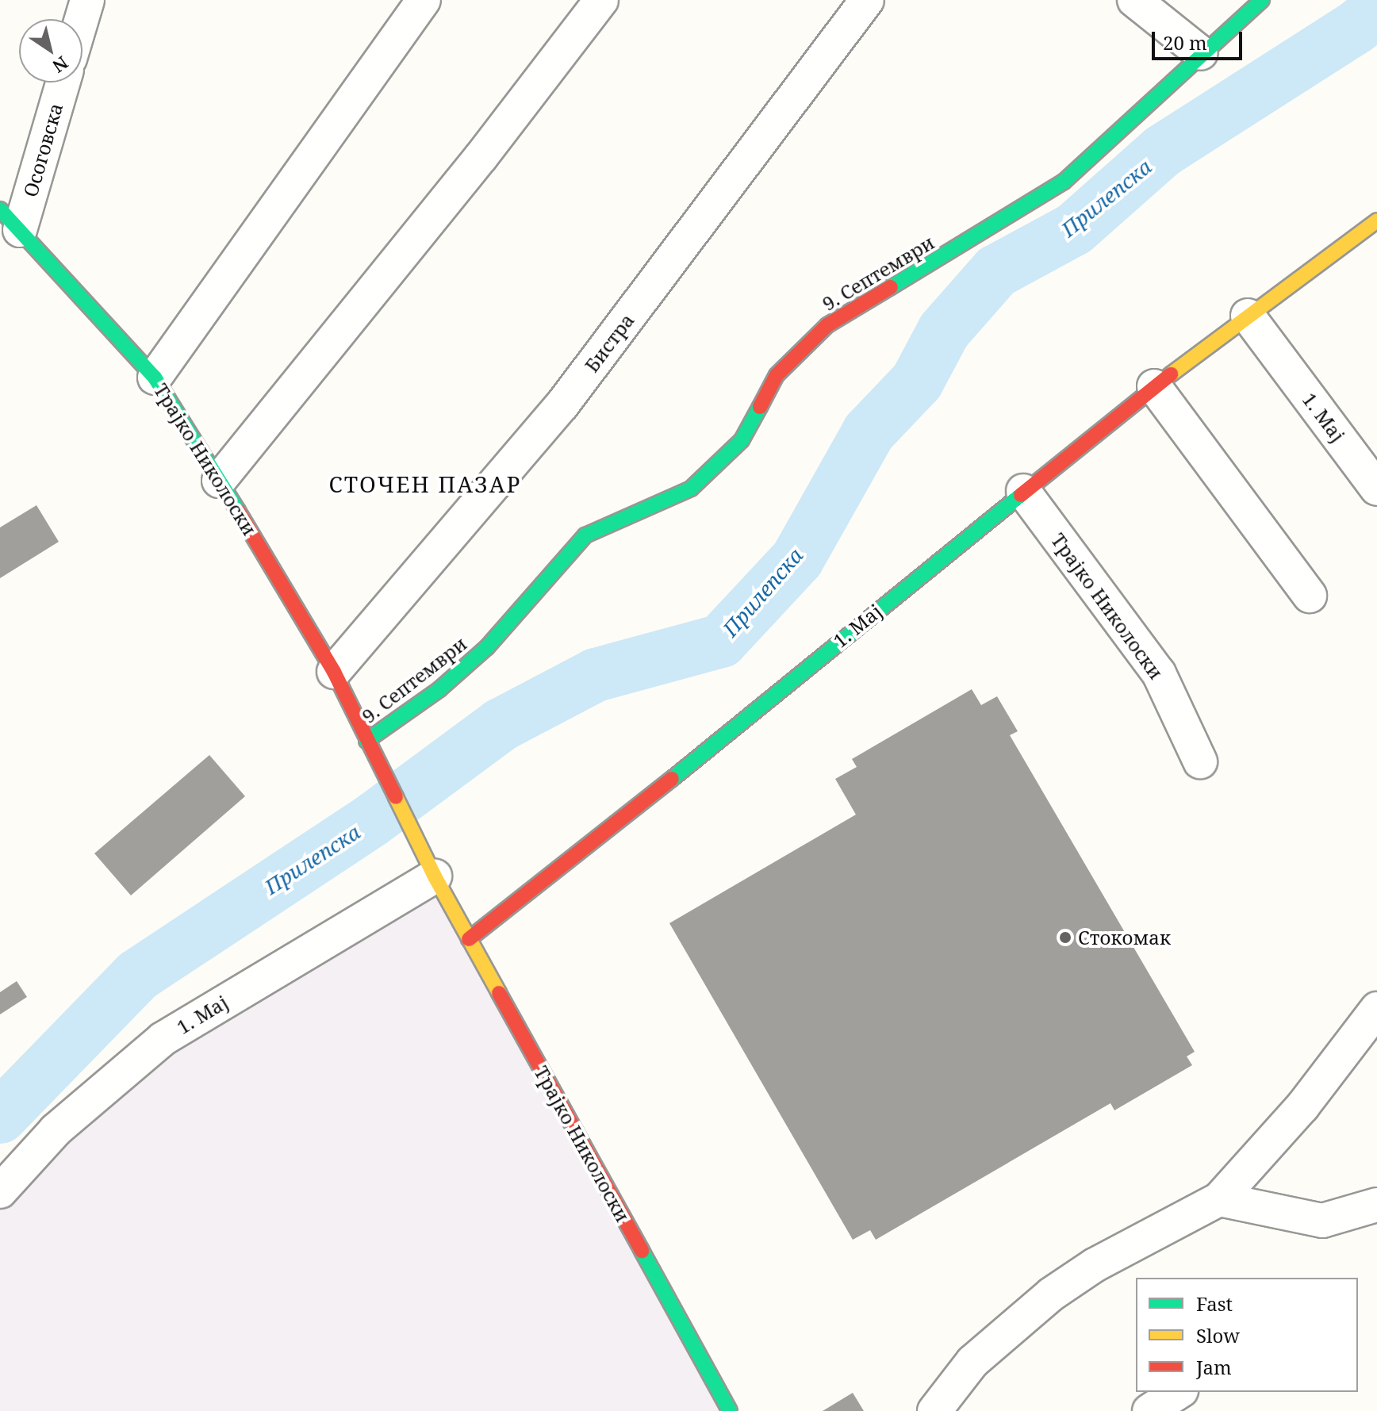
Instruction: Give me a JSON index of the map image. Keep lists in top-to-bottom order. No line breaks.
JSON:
{"streets":{"street":["Осоговска","9. Септември","Бистра","1. Мај","Трајко Николоски"]},"crossings":[["Осоговска","Трајко Николоски"],["9. Септември","Трајко Николоски"],["Бистра","Трајко Николоски"],["1. Мај","Трајко Николоски"]],"districts":["СТОЧЕН ПАЗАР"],"water":["Прилепска"],"places":["Стокомак"],"legend":["Fast","Slow","Jam"],"scale_bar":"20 m","north":"bottom right"}
